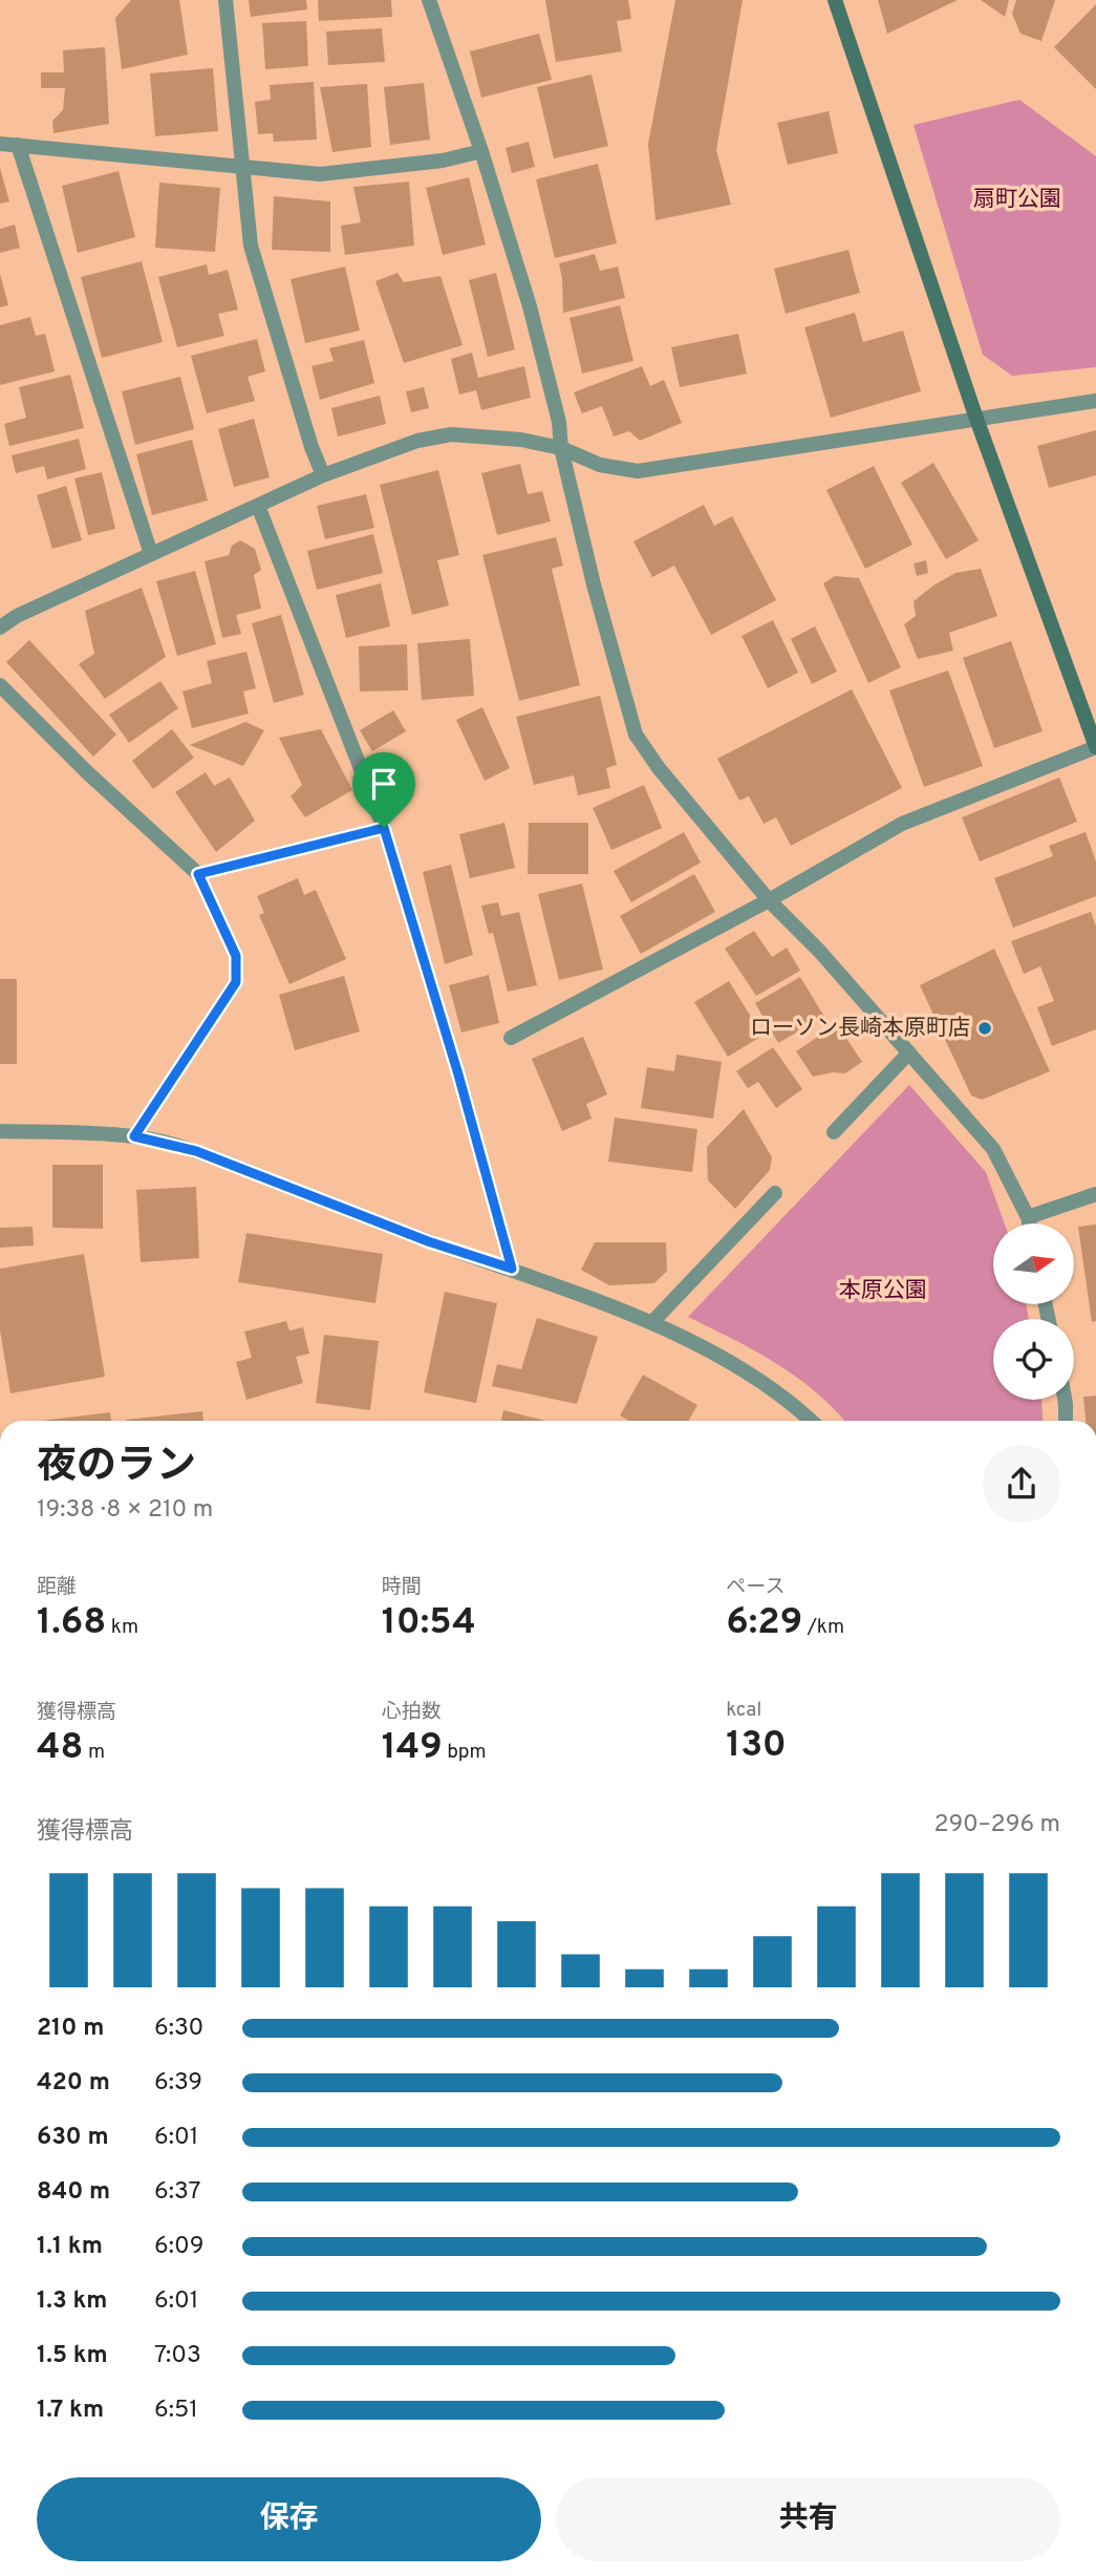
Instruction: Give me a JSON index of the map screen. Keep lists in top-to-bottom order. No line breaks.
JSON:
{"parks":["扇町公園","本原公園"],"places":["ローソン長崎本原町店"],"north":"right","page":{"heading":["夜のラン","19:38 · 8 × 210 m"],"stats":[["距離","1.68 km"],["時間","10:54"],["ペース","6:29 /km"],["獲得標高","48 m"],["心拍数","149 bpm"],["kcal","130"]],"chart":["獲得標高","290–296 m"],"list":[{"name":"210 m","note":"6:30"},{"name":"420 m","note":"6:39"},{"name":"630 m","note":"6:01"},{"name":"840 m","note":"6:37"},{"name":"1.1 km","note":"6:09"},{"name":"1.3 km","note":"6:01"},{"name":"1.5 km","note":"7:03"},{"name":"1.7 km","note":"6:51"}],"buttons":["保存","共有"]}}
